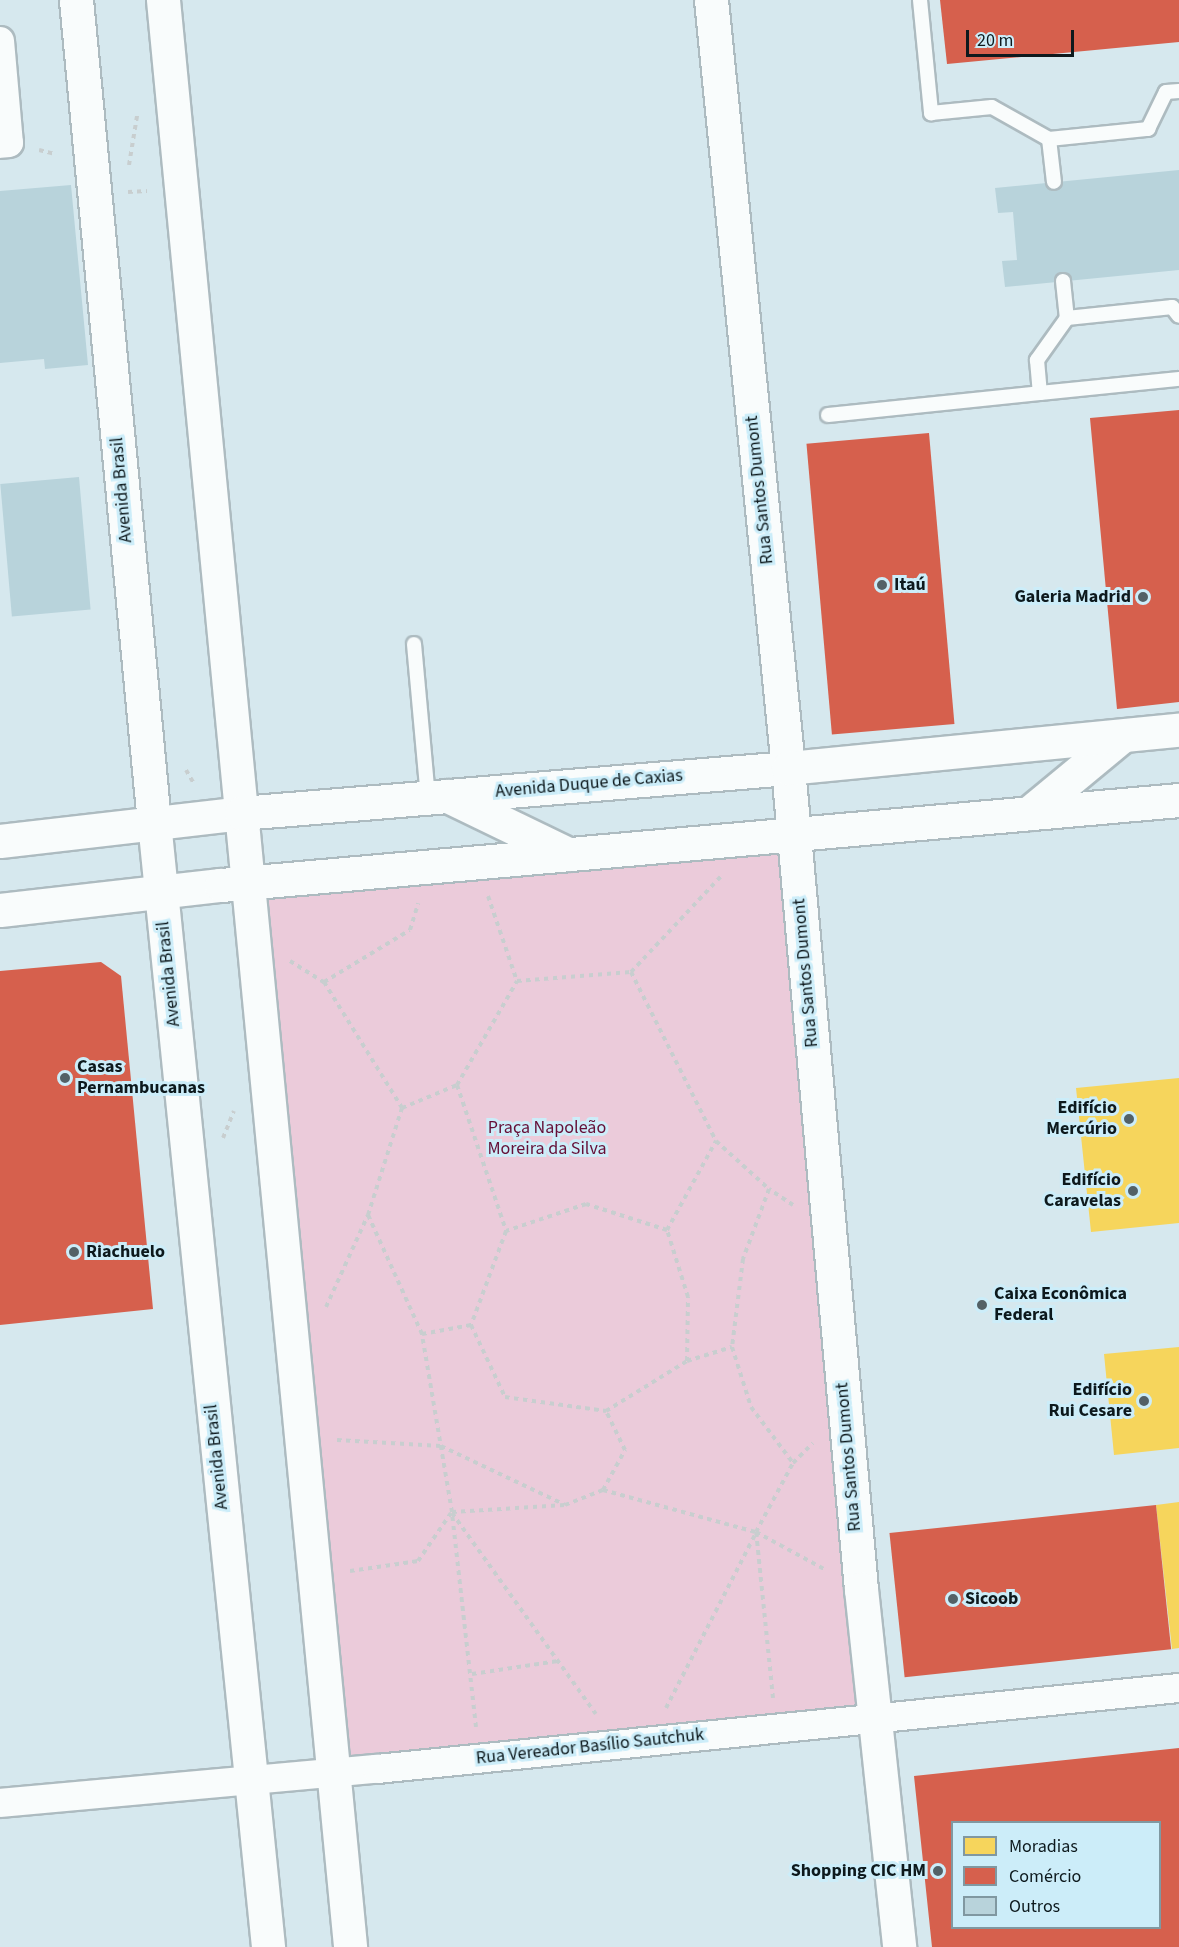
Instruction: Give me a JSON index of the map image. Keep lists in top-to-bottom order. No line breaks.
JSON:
{"streets":{"main road":["Avenida Brasil","Rua Santos Dumont","Avenida Duque de Caxias"],"street":["Rua Vereador Basílio Sautchuk"]},"crossings":[["Avenida Brasil","Avenida Duque de Caxias"],["Avenida Brasil","Rua Vereador Basílio Sautchuk"],["Rua Santos Dumont","Avenida Duque de Caxias"],["Rua Santos Dumont","Rua Vereador Basílio Sautchuk"]],"parks":["Praça Napoleão Moreira da Silva"],"places":["Itaú","Galeria Madrid","Casas Pernambucanas","Edifício Mercúrio","Edifício Caravelas","Riachuelo","Caixa Econômica Federal","Edifício Rui Cesare","Sicoob","Shopping CIC HM"],"legend":["Moradias","Comércio","Outros"],"scale_bar":"20 m"}
